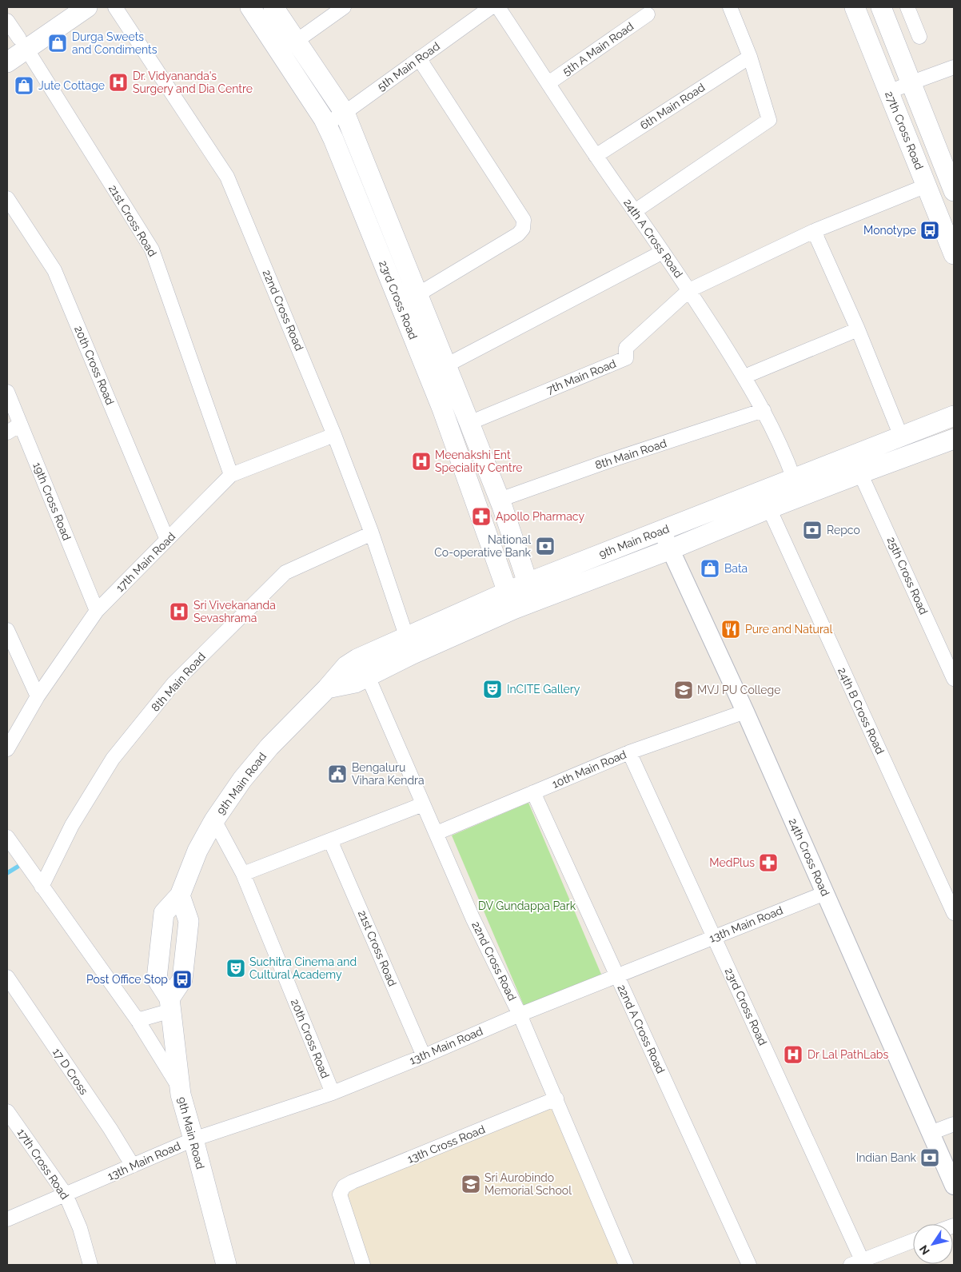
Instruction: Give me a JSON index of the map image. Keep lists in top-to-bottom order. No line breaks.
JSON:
{"streets":{"main road":["27th Cross Road","23rd Cross Road","9th Main Road"],"street":["5th A Main Road","5th Main Road","6th Main Road","21st Cross Road","24th A Cross Road","22nd Cross Road","20th Cross Road","7th Main Road","8th Main Road","19th Cross Road","17th Main Road","25th Cross Road","24th B Cross Road","10th Main Road","24th Cross Road","13th Main Road","22nd A Cross Road","17 D Cross","13th Cross Road","17th Cross Road"]},"crossings":[["5th A Main Road","24th A Cross Road"],["5th Main Road","23rd Cross Road"],["6th Main Road","24th A Cross Road"],["21st Cross Road","17th Main Road"],["21st Cross Road","13th Main Road"],["24th A Cross Road","7th Main Road"],["24th A Cross Road","8th Main Road"],["24th A Cross Road","9th Main Road"],["23rd Cross Road","7th Main Road"],["23rd Cross Road","8th Main Road"],["23rd Cross Road","9th Main Road"],["23rd Cross Road","10th Main Road"],["23rd Cross Road","13th Main Road"],["22nd Cross Road","8th Main Road"],["22nd Cross Road","9th Main Road"],["22nd Cross Road","17th Main Road"],["22nd Cross Road","10th Main Road"],["22nd Cross Road","13th Main Road"],["22nd Cross Road","13th Cross Road"],["20th Cross Road","9th Main Road"],["20th Cross Road","17th Main Road"],["20th Cross Road","13th Main Road"],["19th Cross Road","17th Main Road"],["9th Main Road","25th Cross Road"],["9th Main Road","24th B Cross Road"],["9th Main Road","24th Cross Road"],["9th Main Road","13th Main Road"],["10th Main Road","24th Cross Road"],["10th Main Road","22nd A Cross Road"],["24th Cross Road","13th Main Road"],["13th Main Road","22nd A Cross Road"],["13th Main Road","17 D Cross"],["13th Main Road","17th Cross Road"]],"parks":["DV Gundappa Park"],"places":{"shop":["Durga Sweets and Condiments","Jute Cottage","Bata"],"hospital":["Dr. Vidyananda's Surgery and Dia Centre","Meenakshi Ent Speciality Centre","Sri Vivekananda Sevashrama","Dr Lal PathLabs"],"bus stop":["Monotype","Post Office Stop"],"pharmacy":["Apollo Pharmacy","MedPlus"],"bank":["Repco","National Co-operative Bank","Indian Bank"],"restaurant":["Pure and Natural"],"theatre":["InCITE Gallery","Suchitra Cinema and Cultural Academy"],"school or university":["MVJ PU College","Sri Aurobindo Memorial School"],"public building":["Bengaluru Vihara Kendra"]},"north":"bottom left"}
